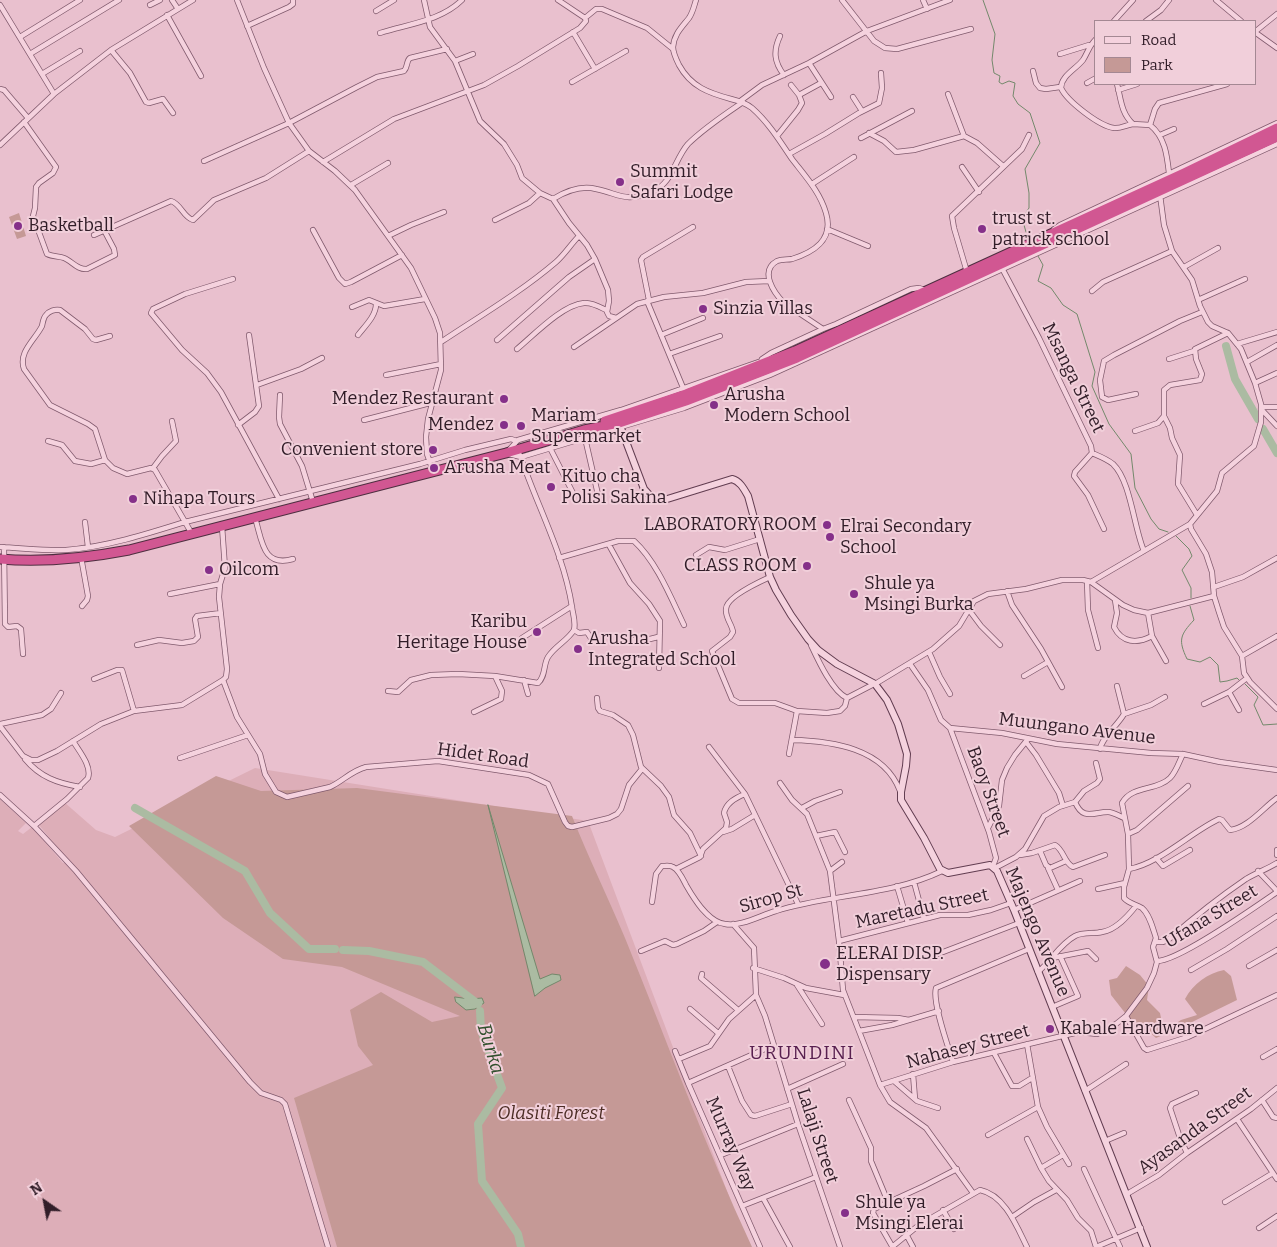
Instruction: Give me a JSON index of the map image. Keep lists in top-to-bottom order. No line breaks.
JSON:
{"streets":{"street":["Msanga Street","Muungano Avenue","Hidet Road","Baoy Street","Sirop St","Maretadu Street","Ufana Street","Majengo Avenue","Nahasey Street","Ayasanda Street","Lalaji Street","Murray Way"]},"crossings":[["Muungano Avenue","Baoy Street"],["Baoy Street","Majengo Avenue"],["Sirop St","Majengo Avenue"],["Sirop St","Lalaji Street"],["Maretadu Street","Majengo Avenue"],["Ufana Street","Nahasey Street"],["Majengo Avenue","Nahasey Street"],["Majengo Avenue","Ayasanda Street"]],"districts":["URUNDINI"],"water":["Burka"],"parks":["Olasiti Forest"],"places":["Summit Safari Lodge","Basketball","trust st. patrick school","Sinzia Villas","Mendez Restaurant","Arusha Modern School","Mendez","Mariam Supermarket","Convenient store","Arusha Meat","Kituo cha Polisi Sakina","Nihapa Tours","LABORATORY ROOM","Elrai Secondary School","CLASS ROOM","Oilcom","Shule ya Msingi Burka","Karibu Heritage House","Arusha Integrated School","ELERAI DISP. Dispensary","Kabale Hardware","Shule ya Msingi Elerai"],"legend":["Road","Park"],"north":"top left"}
